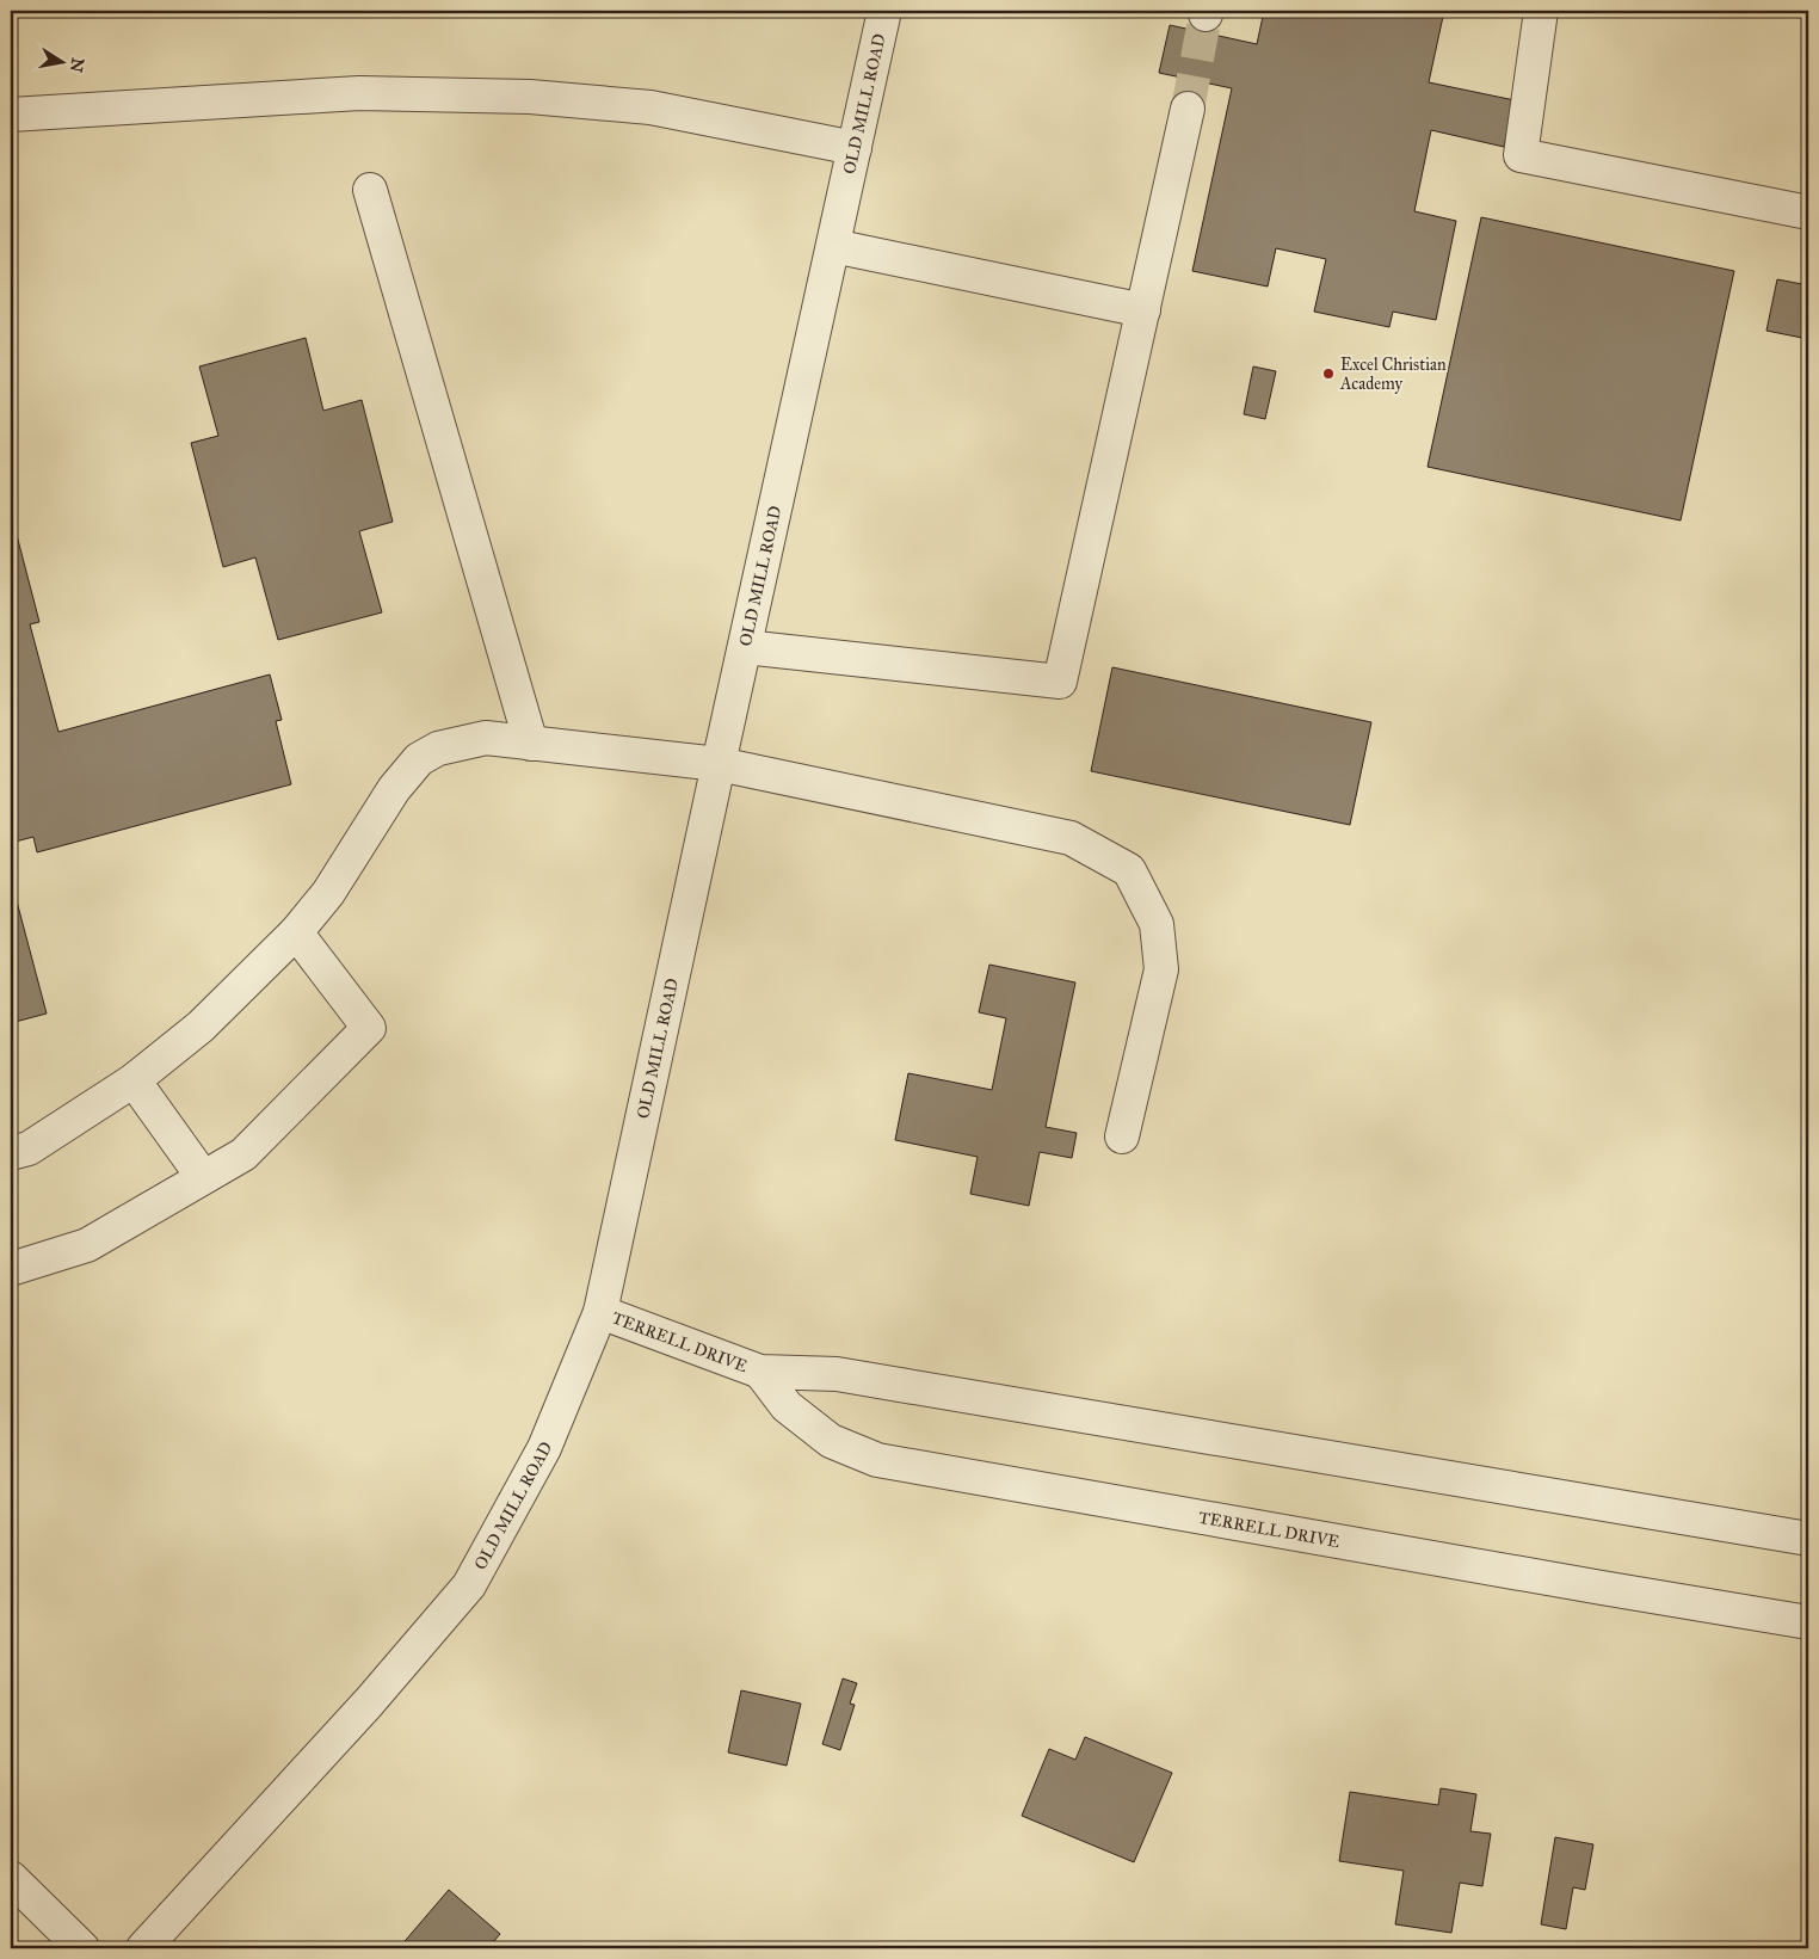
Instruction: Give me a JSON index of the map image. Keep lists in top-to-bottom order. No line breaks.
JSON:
{"streets":{"street":["OLD MILL ROAD","TERRELL DRIVE"]},"crossings":[["OLD MILL ROAD","TERRELL DRIVE"]],"places":["Excel Christian Academy"],"north":"right"}
